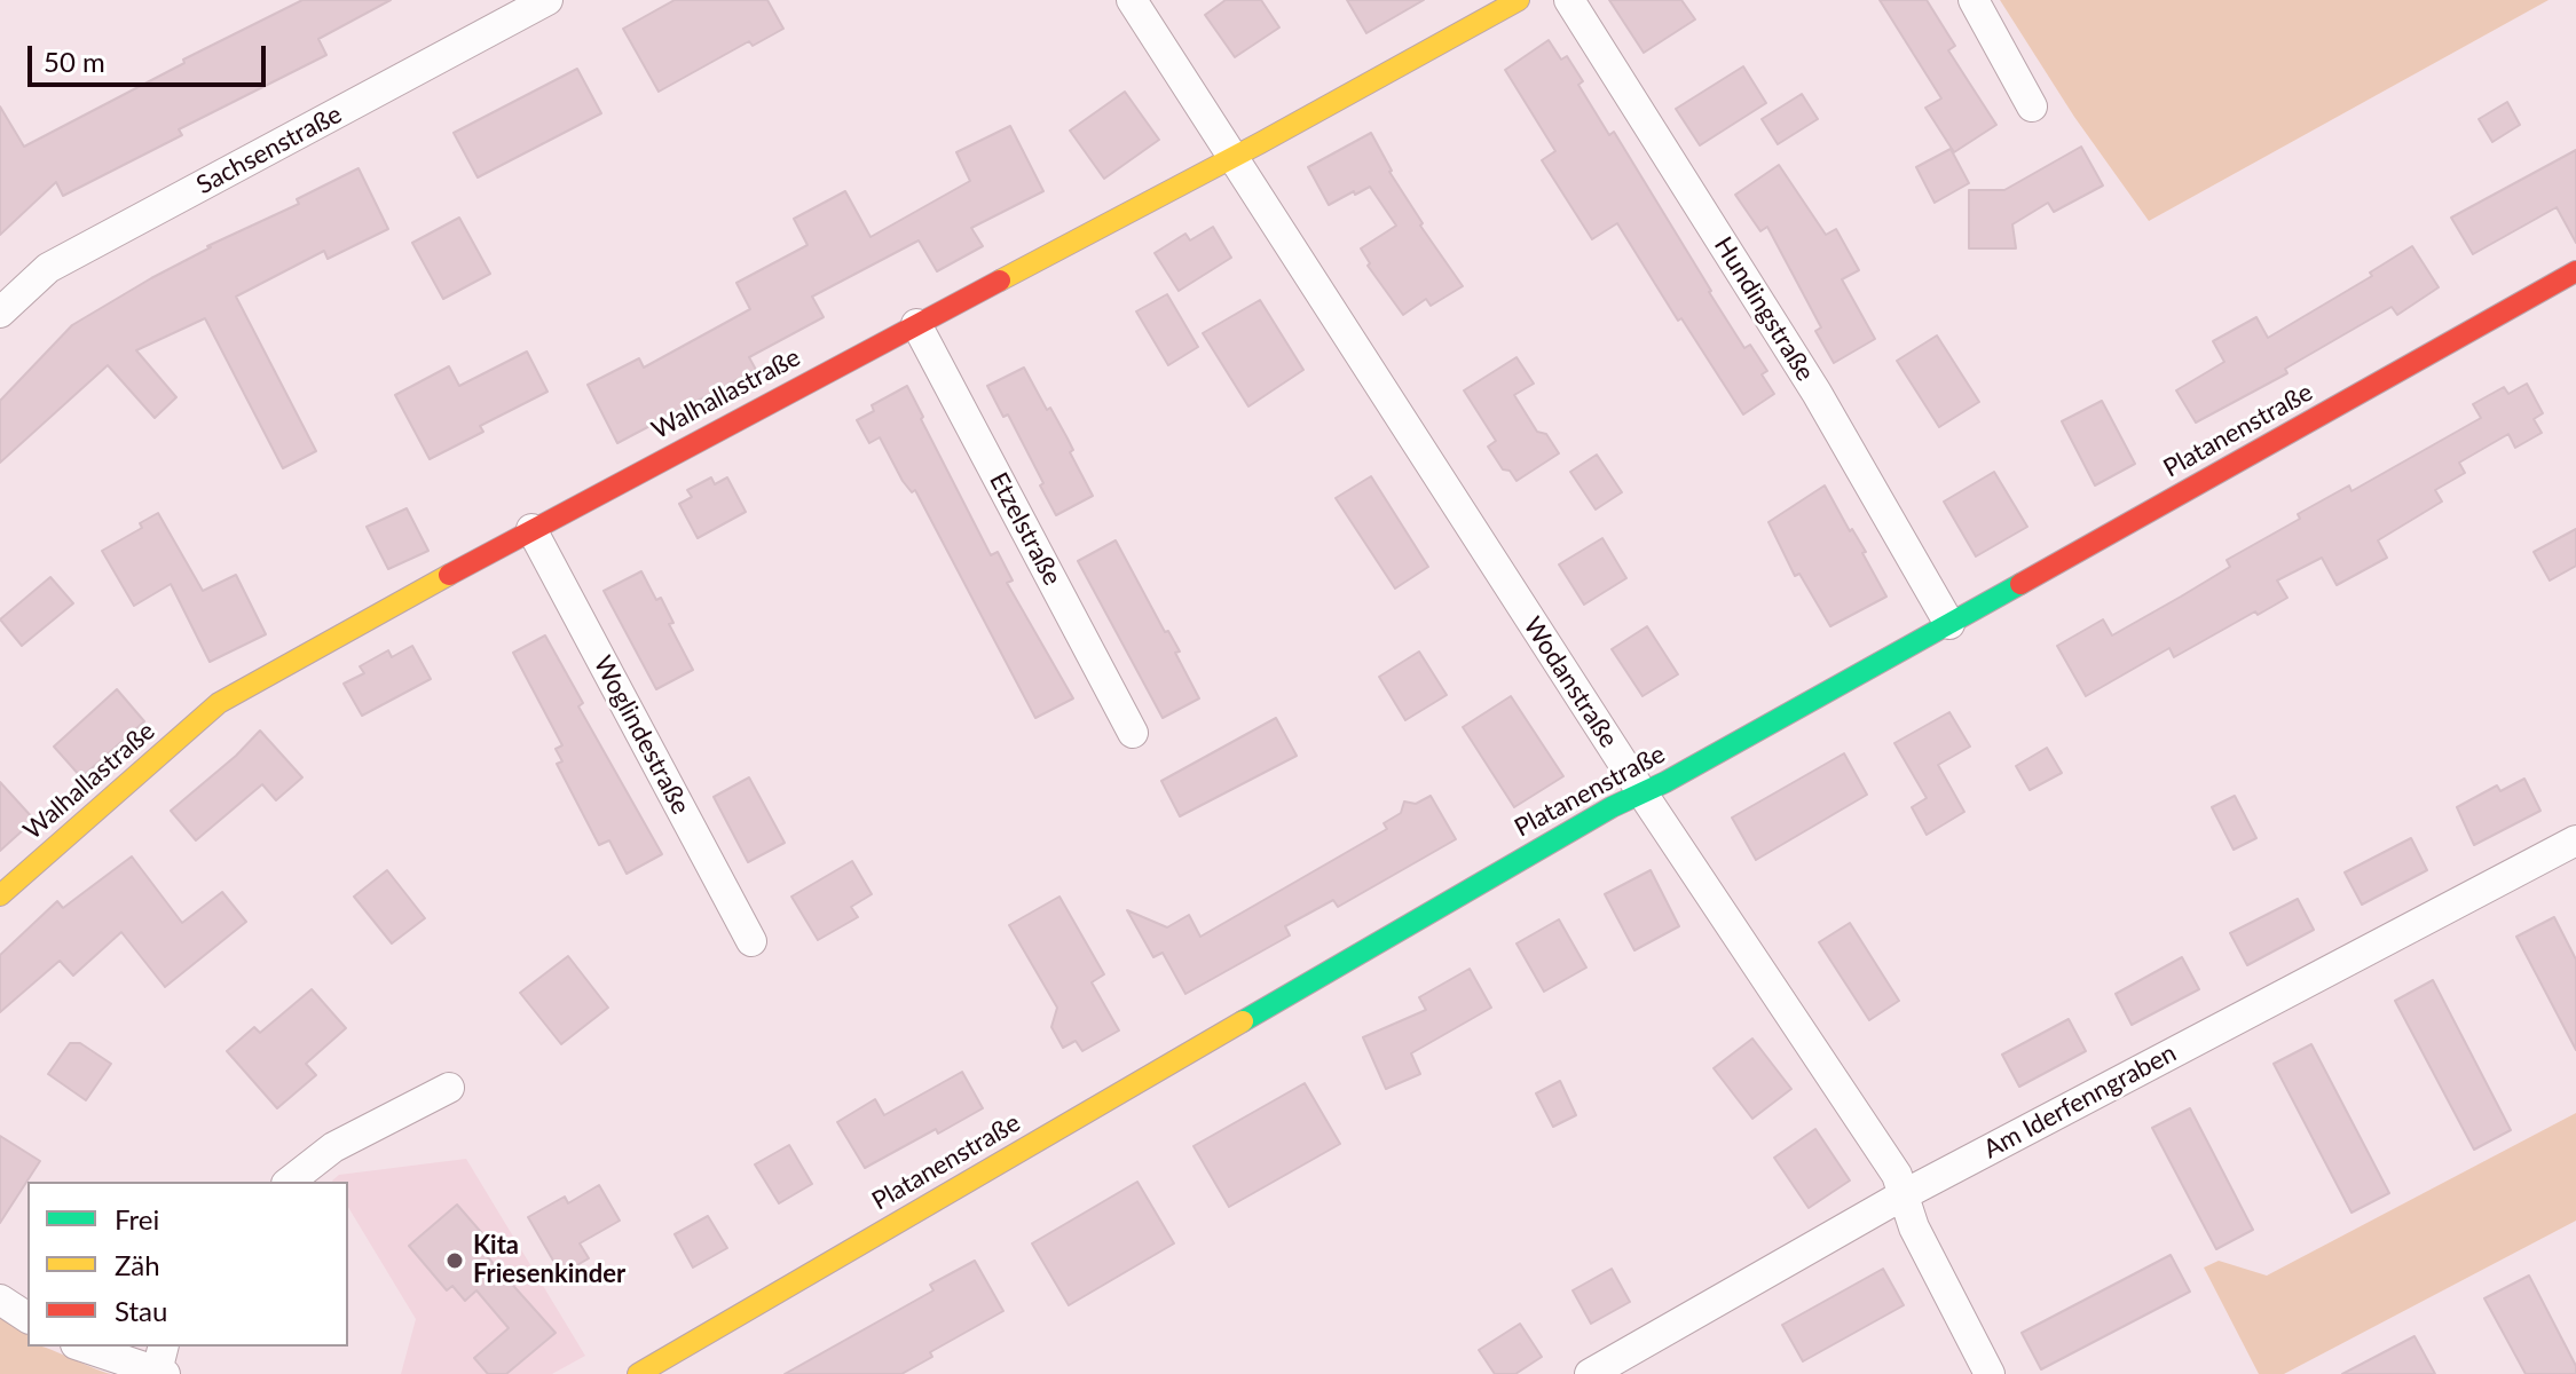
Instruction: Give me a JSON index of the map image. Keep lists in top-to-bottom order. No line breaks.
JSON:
{"streets":{"street":["Sachsenstraße","Hundingstraße","Walhallastraße","Platanenstraße","Etzelstraße","Wodanstraße","Woglindestraße","Am Iderfenngraben"]},"crossings":[["Hundingstraße","Platanenstraße"],["Walhallastraße","Etzelstraße"],["Walhallastraße","Wodanstraße"],["Walhallastraße","Woglindestraße"],["Platanenstraße","Wodanstraße"],["Wodanstraße","Am Iderfenngraben"]],"places":["Kita Friesenkinder"],"legend":["Frei","Zäh","Stau"],"scale_bar":"50 m"}
